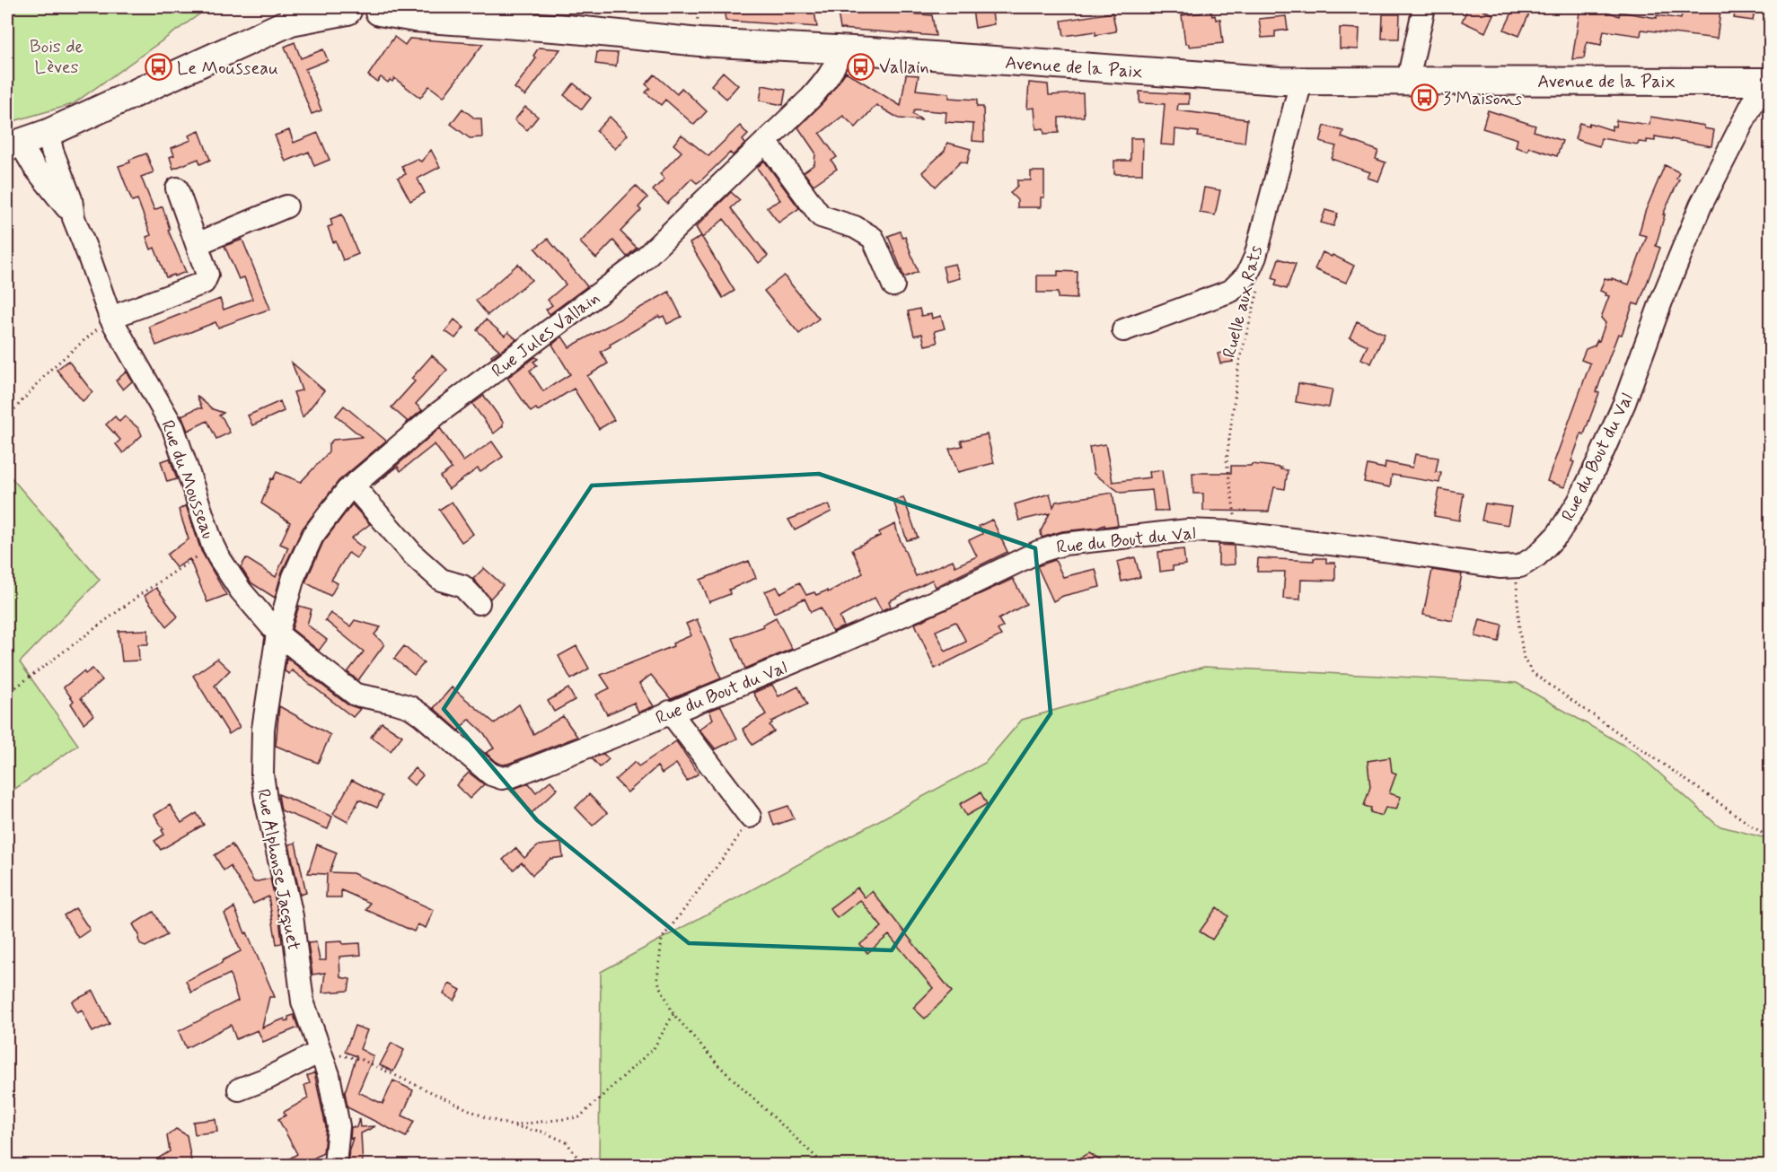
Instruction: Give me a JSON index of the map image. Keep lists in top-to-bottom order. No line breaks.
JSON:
{"streets":{"main road":["Avenue de la Paix"],"street":["Rue Jules Vallain","Rue du Bout du Val","Rue du Mousseau","Rue Alphonse Jacquet"],"path":["Ruelle aux Rats"]},"crossings":[["Avenue de la Paix","Rue Jules Vallain"],["Avenue de la Paix","Rue du Bout du Val"],["Ruelle aux Rats","Rue du Bout du Val"],["Rue Jules Vallain","Rue du Bout du Val"],["Rue Jules Vallain","Rue du Mousseau"],["Rue Jules Vallain","Rue Alphonse Jacquet"],["Rue du Bout du Val","Rue du Mousseau"],["Rue du Bout du Val","Rue Alphonse Jacquet"],["Rue du Mousseau","Rue Alphonse Jacquet"]],"parks":["Bois de Lèves"],"places":{"bus stop":["Vallain","Le Mousseau","3 Maisons"]}}
